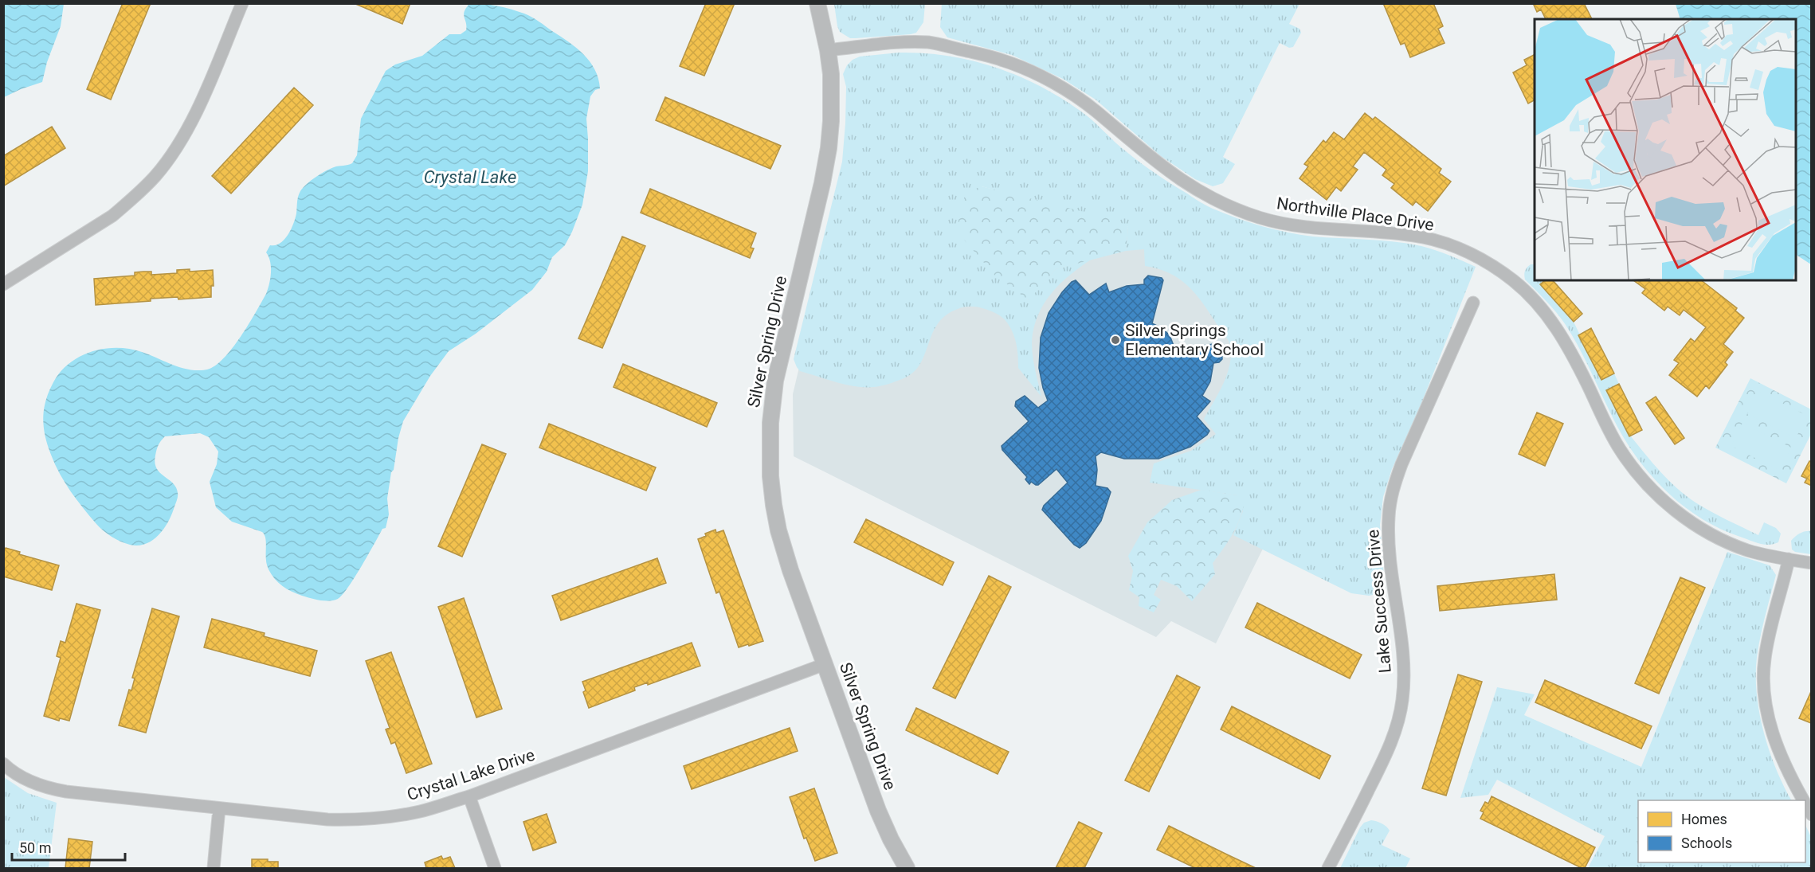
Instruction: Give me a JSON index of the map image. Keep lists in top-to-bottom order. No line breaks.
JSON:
{"streets":{"street":["Northville Place Drive","Silver Spring Drive","Lake Success Drive","Crystal Lake Drive"]},"crossings":[["Northville Place Drive","Silver Spring Drive"],["Silver Spring Drive","Crystal Lake Drive"]],"water":["Crystal Lake"],"places":["Silver Springs Elementary School"],"legend":["Homes","Schools"],"scale_bar":"50 m"}
